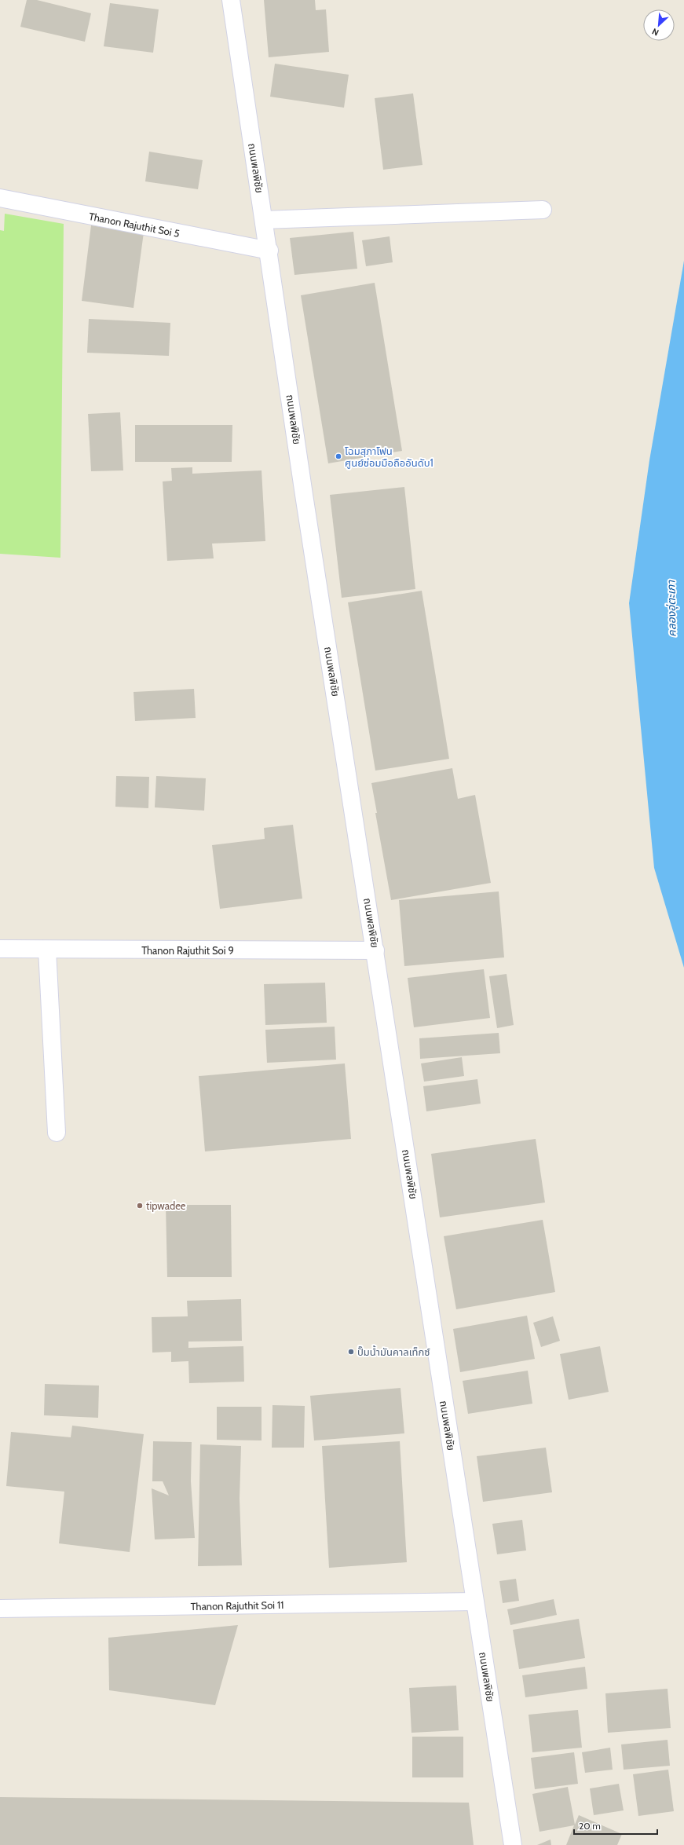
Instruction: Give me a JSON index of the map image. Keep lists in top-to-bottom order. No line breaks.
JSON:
{"streets":{"street":["ถนนพลพิชัย","Thanon Rajuthit Soi 5","Thanon Rajuthit Soi 9","Thanon Rajuthit Soi 11"]},"crossings":[["ถนนพลพิชัย","Thanon Rajuthit Soi 5"],["ถนนพลพิชัย","Thanon Rajuthit Soi 9"],["ถนนพลพิชัย","Thanon Rajuthit Soi 11"]],"water":["คลองอุ่ตะเภา"],"places":["โฉมสุภาโฟน ศูนย์ซ่อมมือถืออันดับ1","tipwadee","ปั๊มน้ำมันคาลเท็กซ์"],"scale_bar":"20 m","north":"bottom left"}
